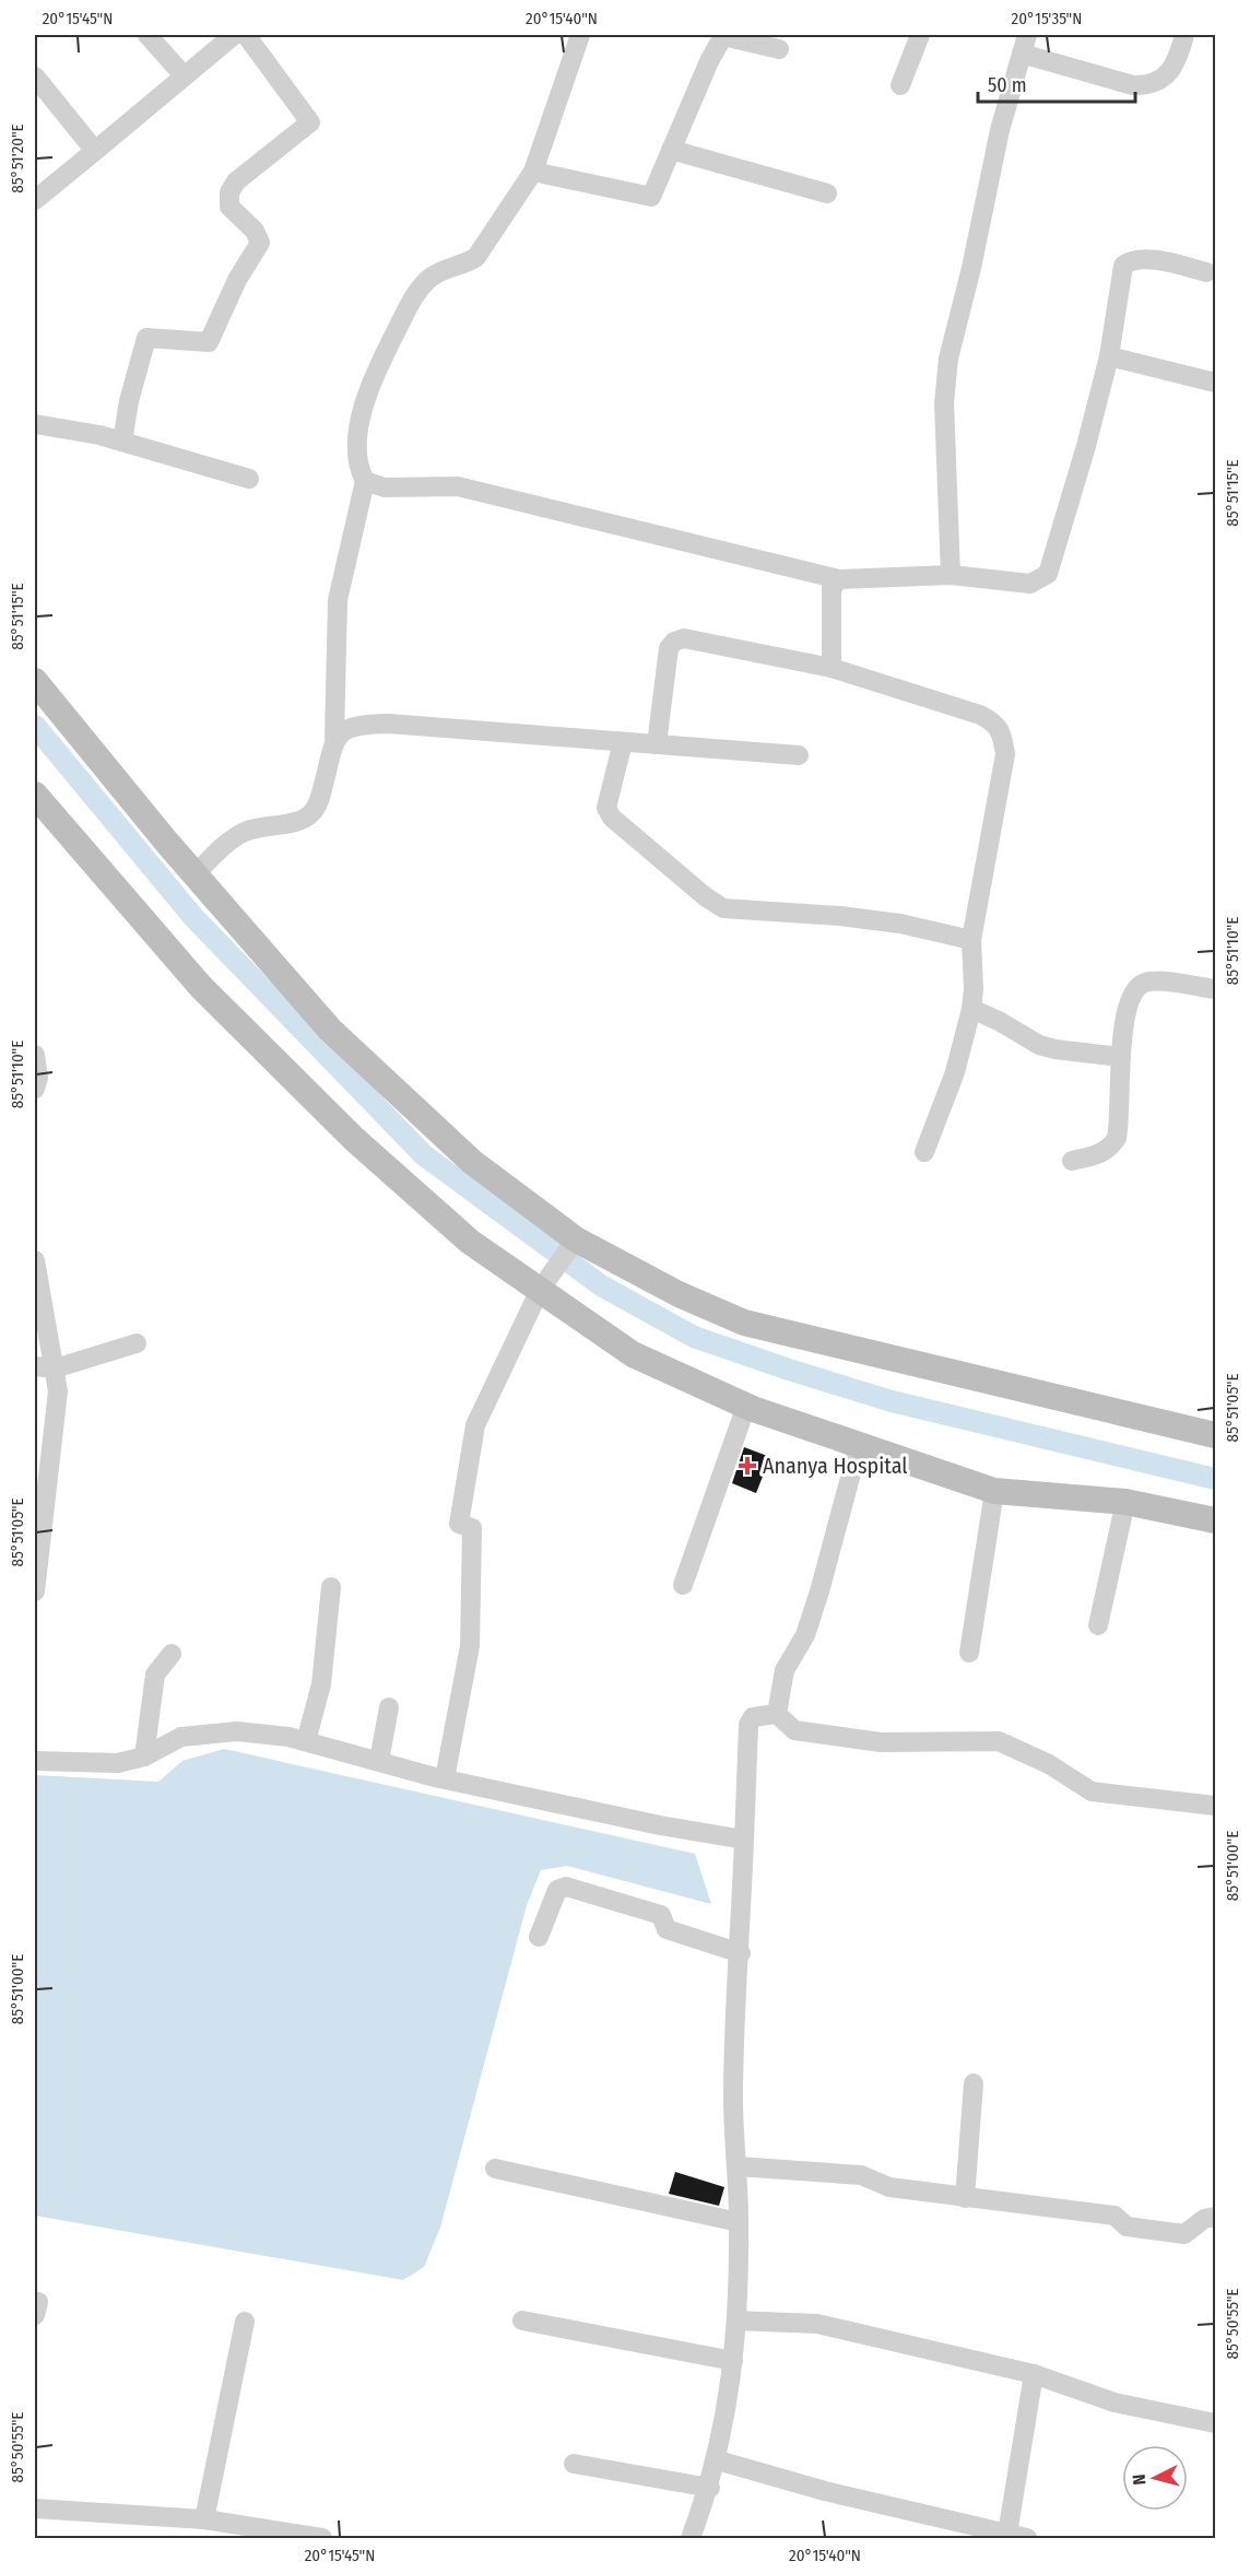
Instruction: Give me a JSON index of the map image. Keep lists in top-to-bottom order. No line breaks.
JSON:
{"places":{"health":["Ananya Hospital"]},"scale_bar":"50 m","north":"left","coordinates":["20°15'45\"N","20°15'40\"N","20°15'35\"N","85°51'20\"E","85°51'15\"E","85°51'10\"E","85°51'05\"E","85°51'00\"E","85°50'55\"E"]}
